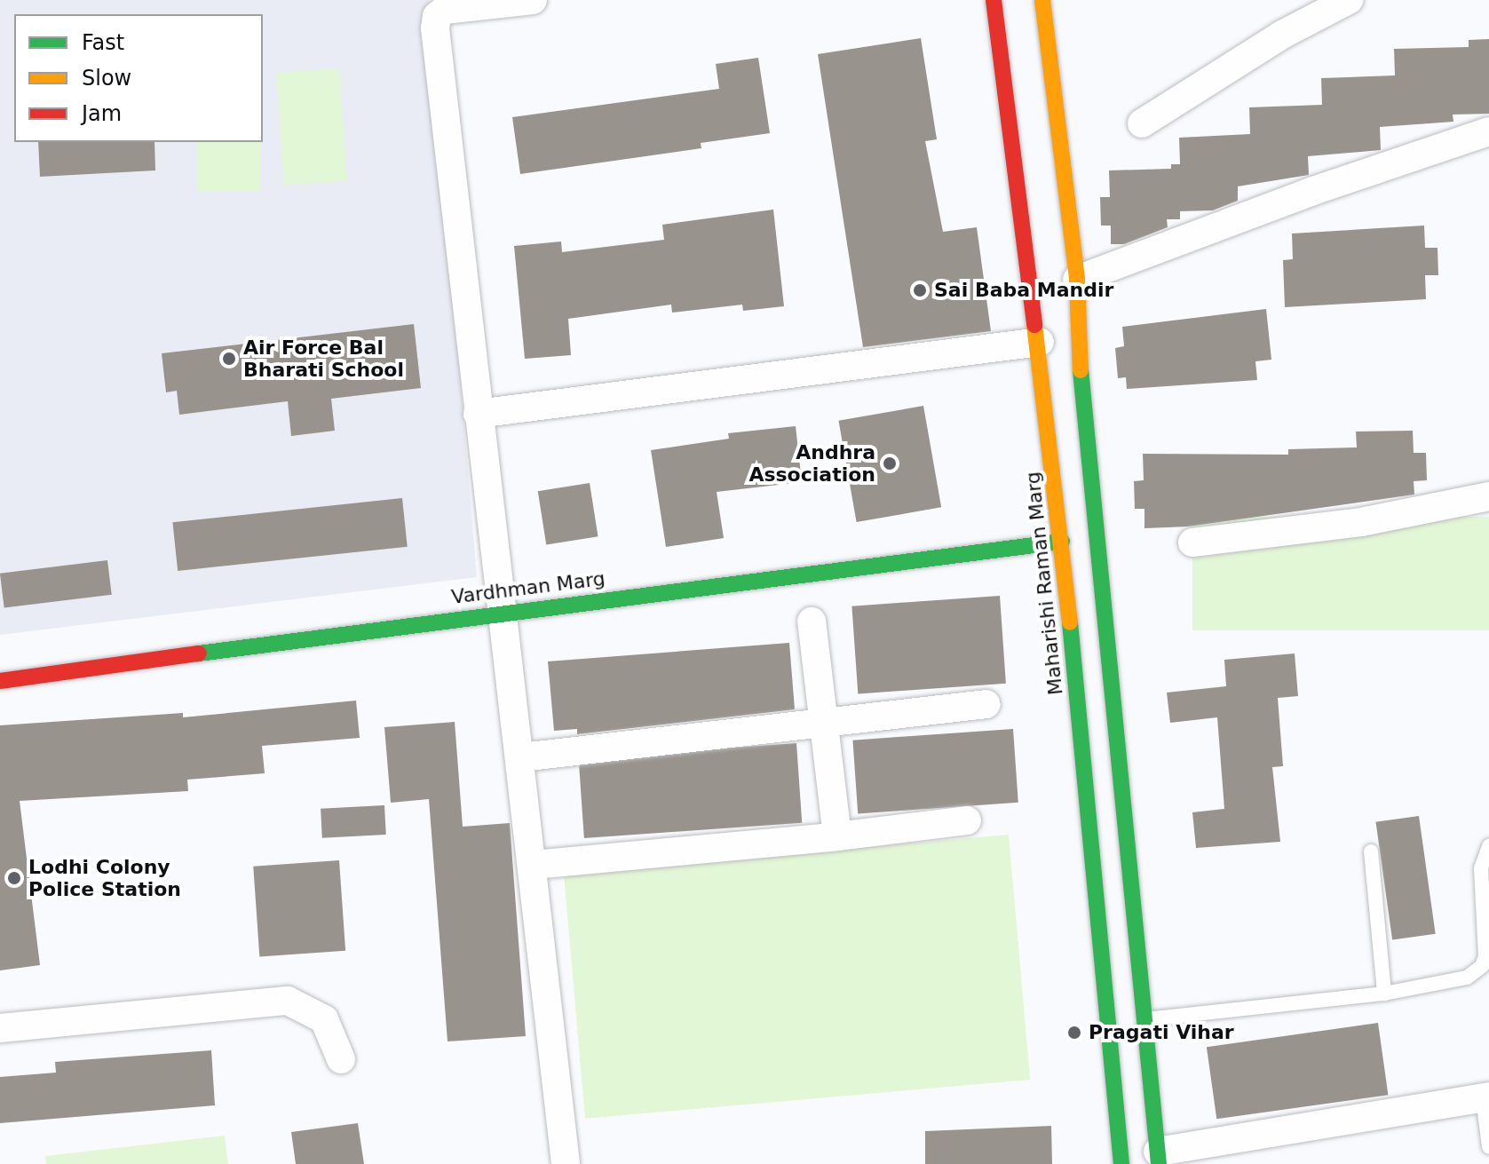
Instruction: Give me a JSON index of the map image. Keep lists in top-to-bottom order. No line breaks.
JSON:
{"streets":{"main road":["Maharishi Raman Marg","Vardhman Marg"]},"crossings":[["Maharishi Raman Marg","Vardhman Marg"]],"places":["Sai Baba Mandir","Air Force Bal Bharati School","Andhra Association","Lodhi Colony Police Station","Pragati Vihar"],"legend":["Fast","Slow","Jam"]}
